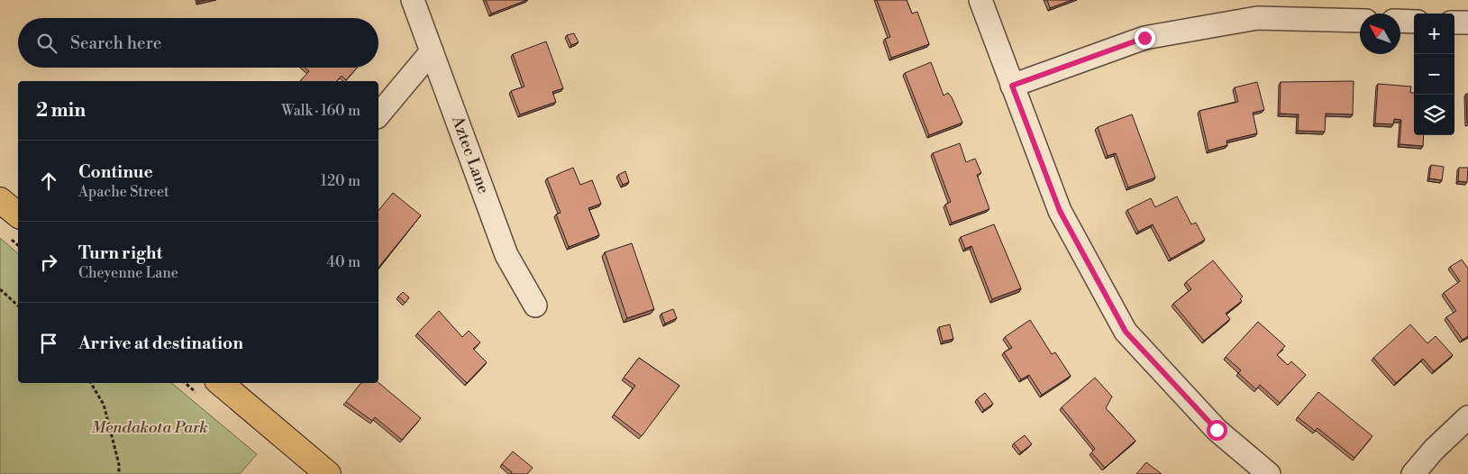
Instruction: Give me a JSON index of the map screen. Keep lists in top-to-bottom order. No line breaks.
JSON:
{"streets":{"street":["Aztec Lane"]},"parks":["Mendakota Park"],"north":"top left","page":{"map_buttons":["+","−"],"search":"Search here","heading":["2 min","Walk · 160 m"],"list":[["Continue","Apache Street","120 m"],["Turn right","Cheyenne Lane","40 m"],"Arrive at destination"]}}
